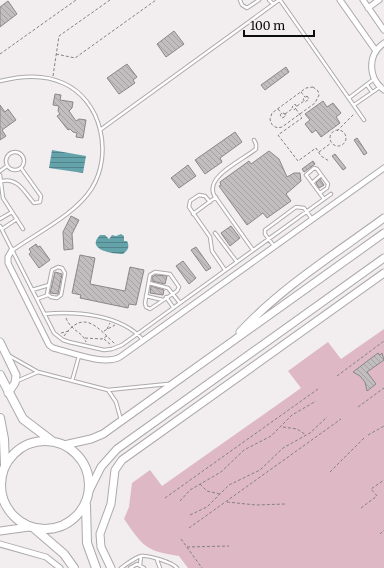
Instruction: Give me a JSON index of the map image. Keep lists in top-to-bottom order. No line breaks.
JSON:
{"scale_bar":"100 m"}
